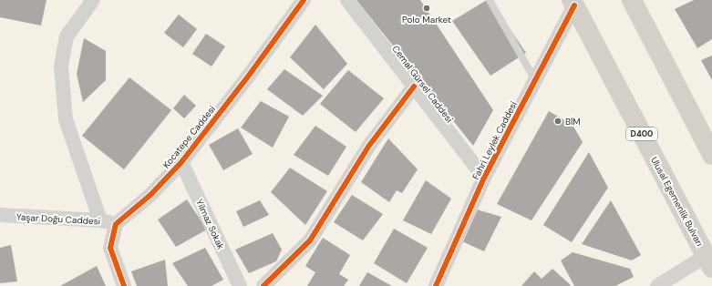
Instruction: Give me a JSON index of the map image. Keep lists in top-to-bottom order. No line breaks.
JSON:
{"streets":{"highway":["D400","Ulusal Egemenlik Bulvarı"],"street":["Cemal Gürsel Caddesi","Kocatepe Caddesi","Fahri Leylek Caddesi","Yaşar Doğu Caddesi","Yilmaz Sokak"]},"crossings":[["Cemal Gürsel Caddesi","Fahri Leylek Caddesi"],["Kocatepe Caddesi","Yaşar Doğu Caddesi"],["Kocatepe Caddesi","Yilmaz Sokak"],["Fahri Leylek Caddesi","Ulusal Egemenlik Bulvarı"]],"places":["Polo Market","BİM"]}
